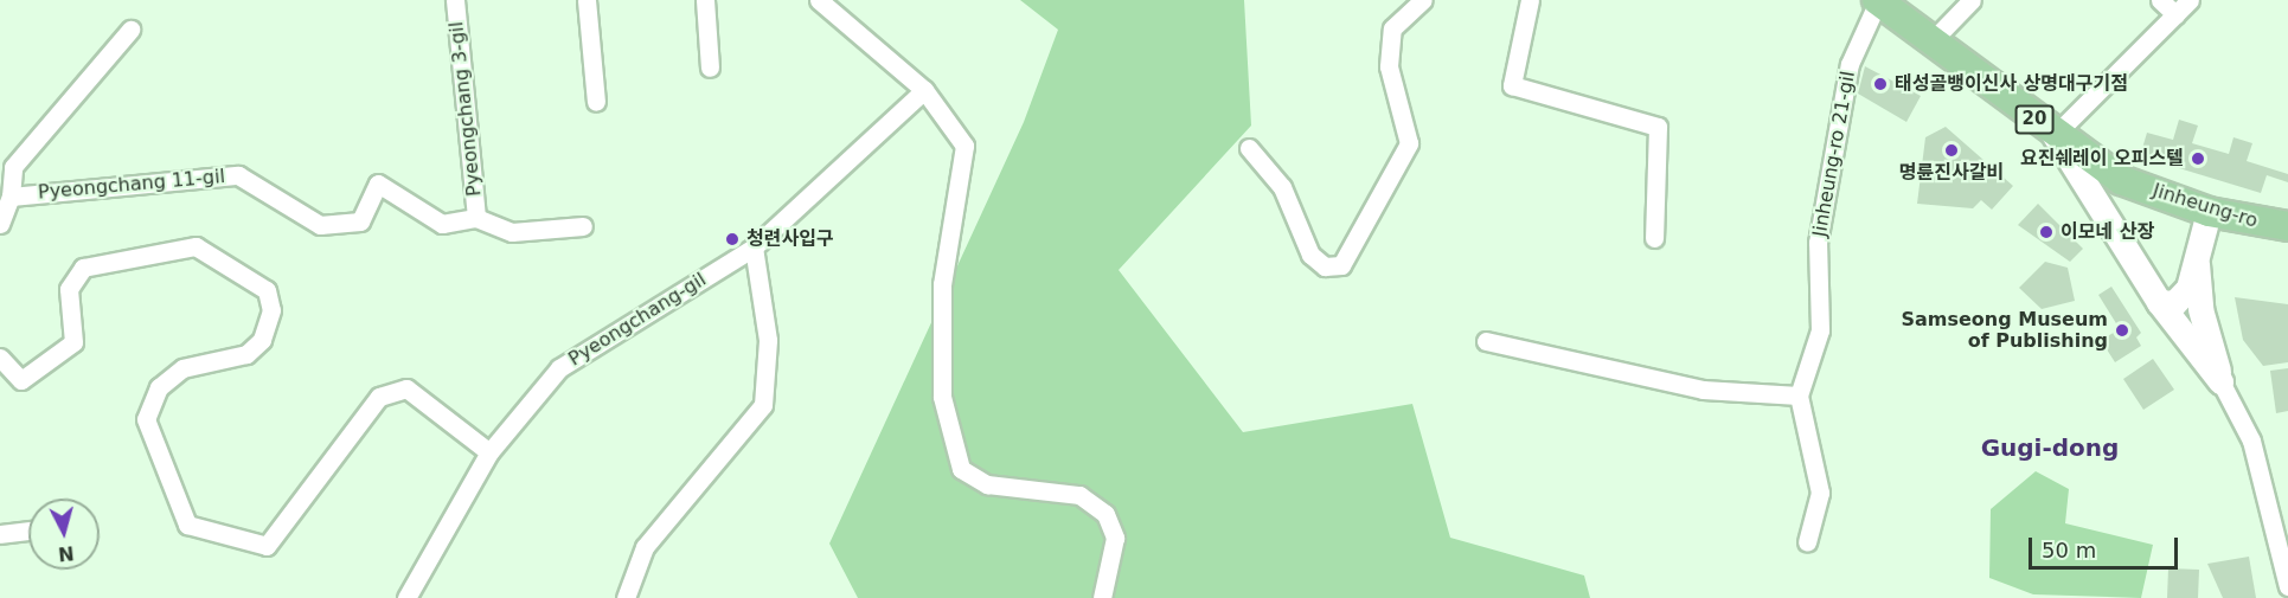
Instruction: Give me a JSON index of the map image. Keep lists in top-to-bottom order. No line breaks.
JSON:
{"streets":{"main road":["20","Jinheung-ro"],"street":["Pyeongchang 3-gil","Jinheung-ro 21-gil","Pyeongchang 11-gil","Pyeongchang-gil"]},"crossings":[["Pyeongchang 3-gil","Pyeongchang 11-gil"],["Jinheung-ro 21-gil","Jinheung-ro"]],"districts":["Gugi-dong"],"places":["태성골뱅이신사 상명대구기점","명륜진사갈비","요진쉐레이 오피스텔","이모네 산장","청련사입구","Samseong Museum of Publishing"],"scale_bar":"50 m","north":"bottom"}
